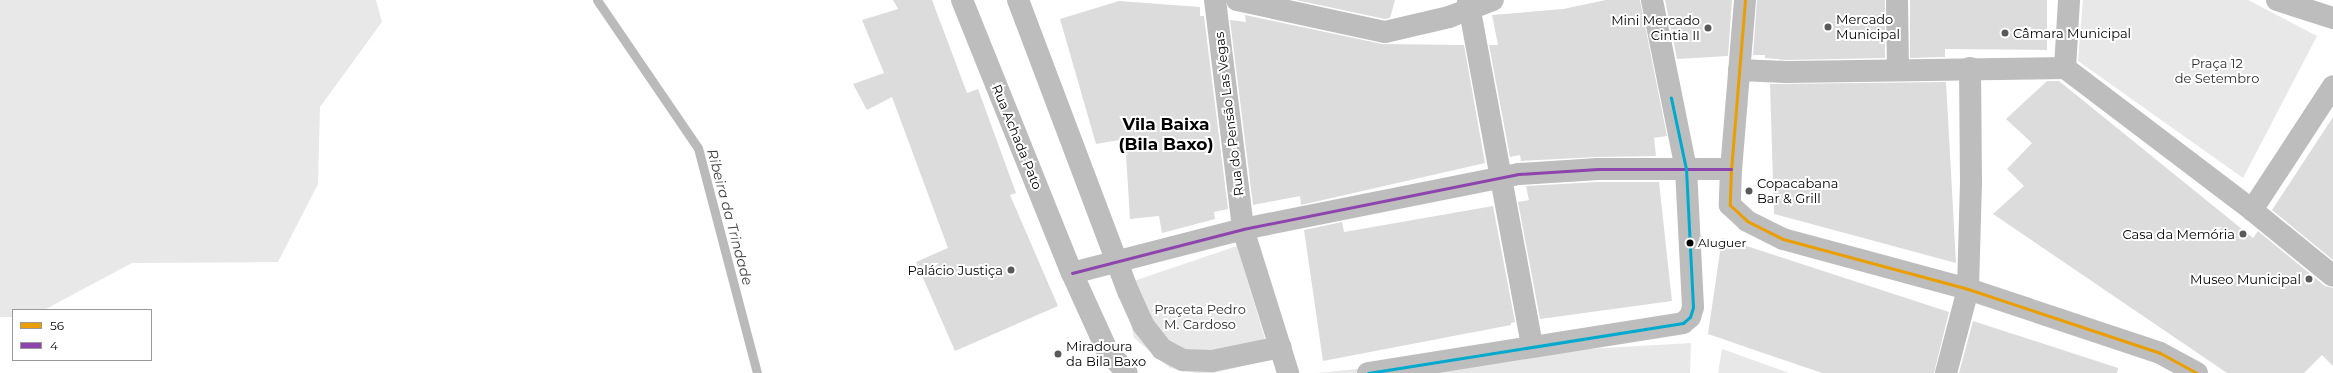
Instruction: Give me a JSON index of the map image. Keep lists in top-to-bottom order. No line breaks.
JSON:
{"streets":{"street":["Rua do Pensão Las Vegas","Rua Achada Pato"]},"districts":["Vila Baixa (Bila Baxo)"],"water":["Ribeira da Trindade"],"parks":["Praça 12 de Setembro","Praçeta Pedro M. Cardoso"],"places":["Mercado Municipal","Mini Mercado Cintia II","Câmara Municipal","Copacabana Bar & Grill","Casa da Memória","Aluguer","Palácio Justiça","Museo Municipal","Miradoura da Bila Baxo"],"lines":["transit line 56","transit line 4"],"legend":["56","4"]}
